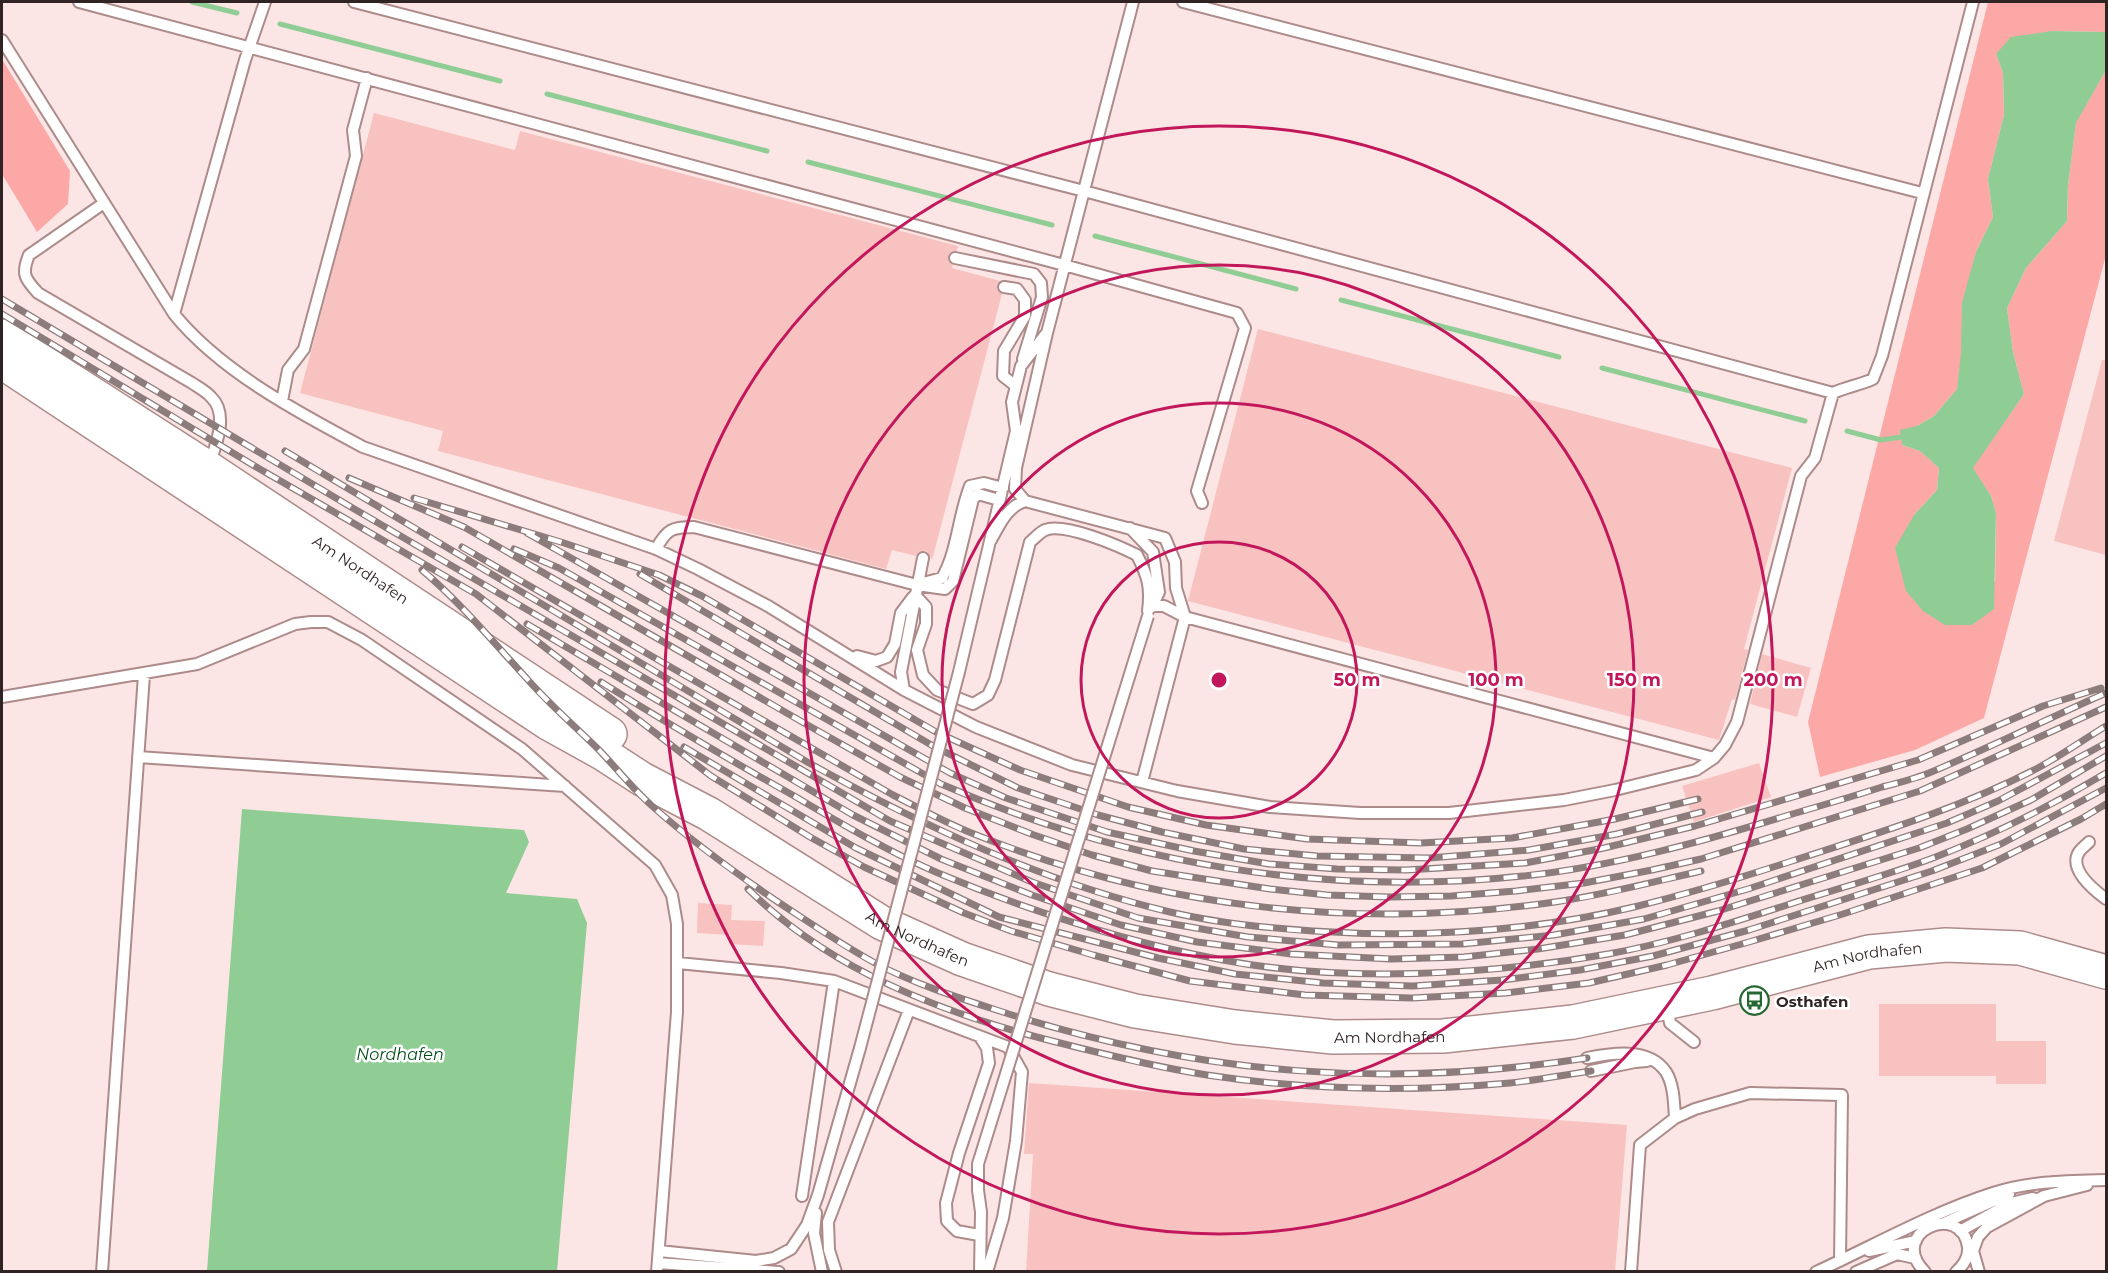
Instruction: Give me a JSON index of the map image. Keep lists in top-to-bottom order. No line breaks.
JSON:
{"streets":{"main road":["Am Nordhafen"]},"water":["Nordhafen"],"places":{"bus stop":["Osthafen"]},"rings":["50 m","100 m","150 m","200 m"]}
